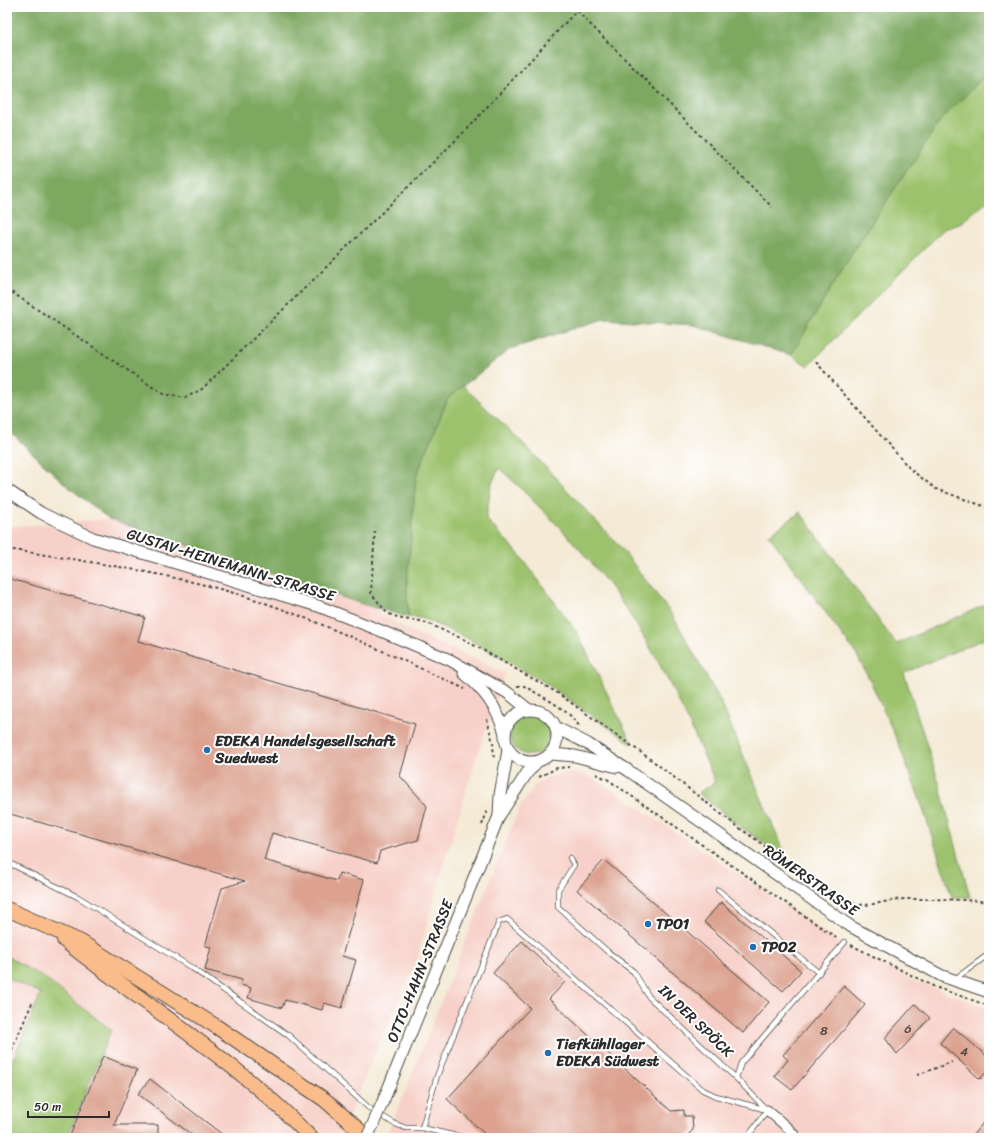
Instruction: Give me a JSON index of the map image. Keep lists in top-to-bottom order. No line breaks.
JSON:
{"streets":{"street":["GUSTAV-HEINEMANN-STRASSE","RÖMERSTRASSE","OTTO-HAHN-STRASSE","IN DER SPÖCK"]},"crossings":[["GUSTAV-HEINEMANN-STRASSE","RÖMERSTRASSE"],["GUSTAV-HEINEMANN-STRASSE","OTTO-HAHN-STRASSE"],["RÖMERSTRASSE","OTTO-HAHN-STRASSE"]],"places":["EDEKA Handelsgesellschaft Suedwest","TPO1","TPO2","Tiefkühllager EDEKA Südwest"],"house_numbers":["6","8","4"],"scale_bar":"50 m"}
